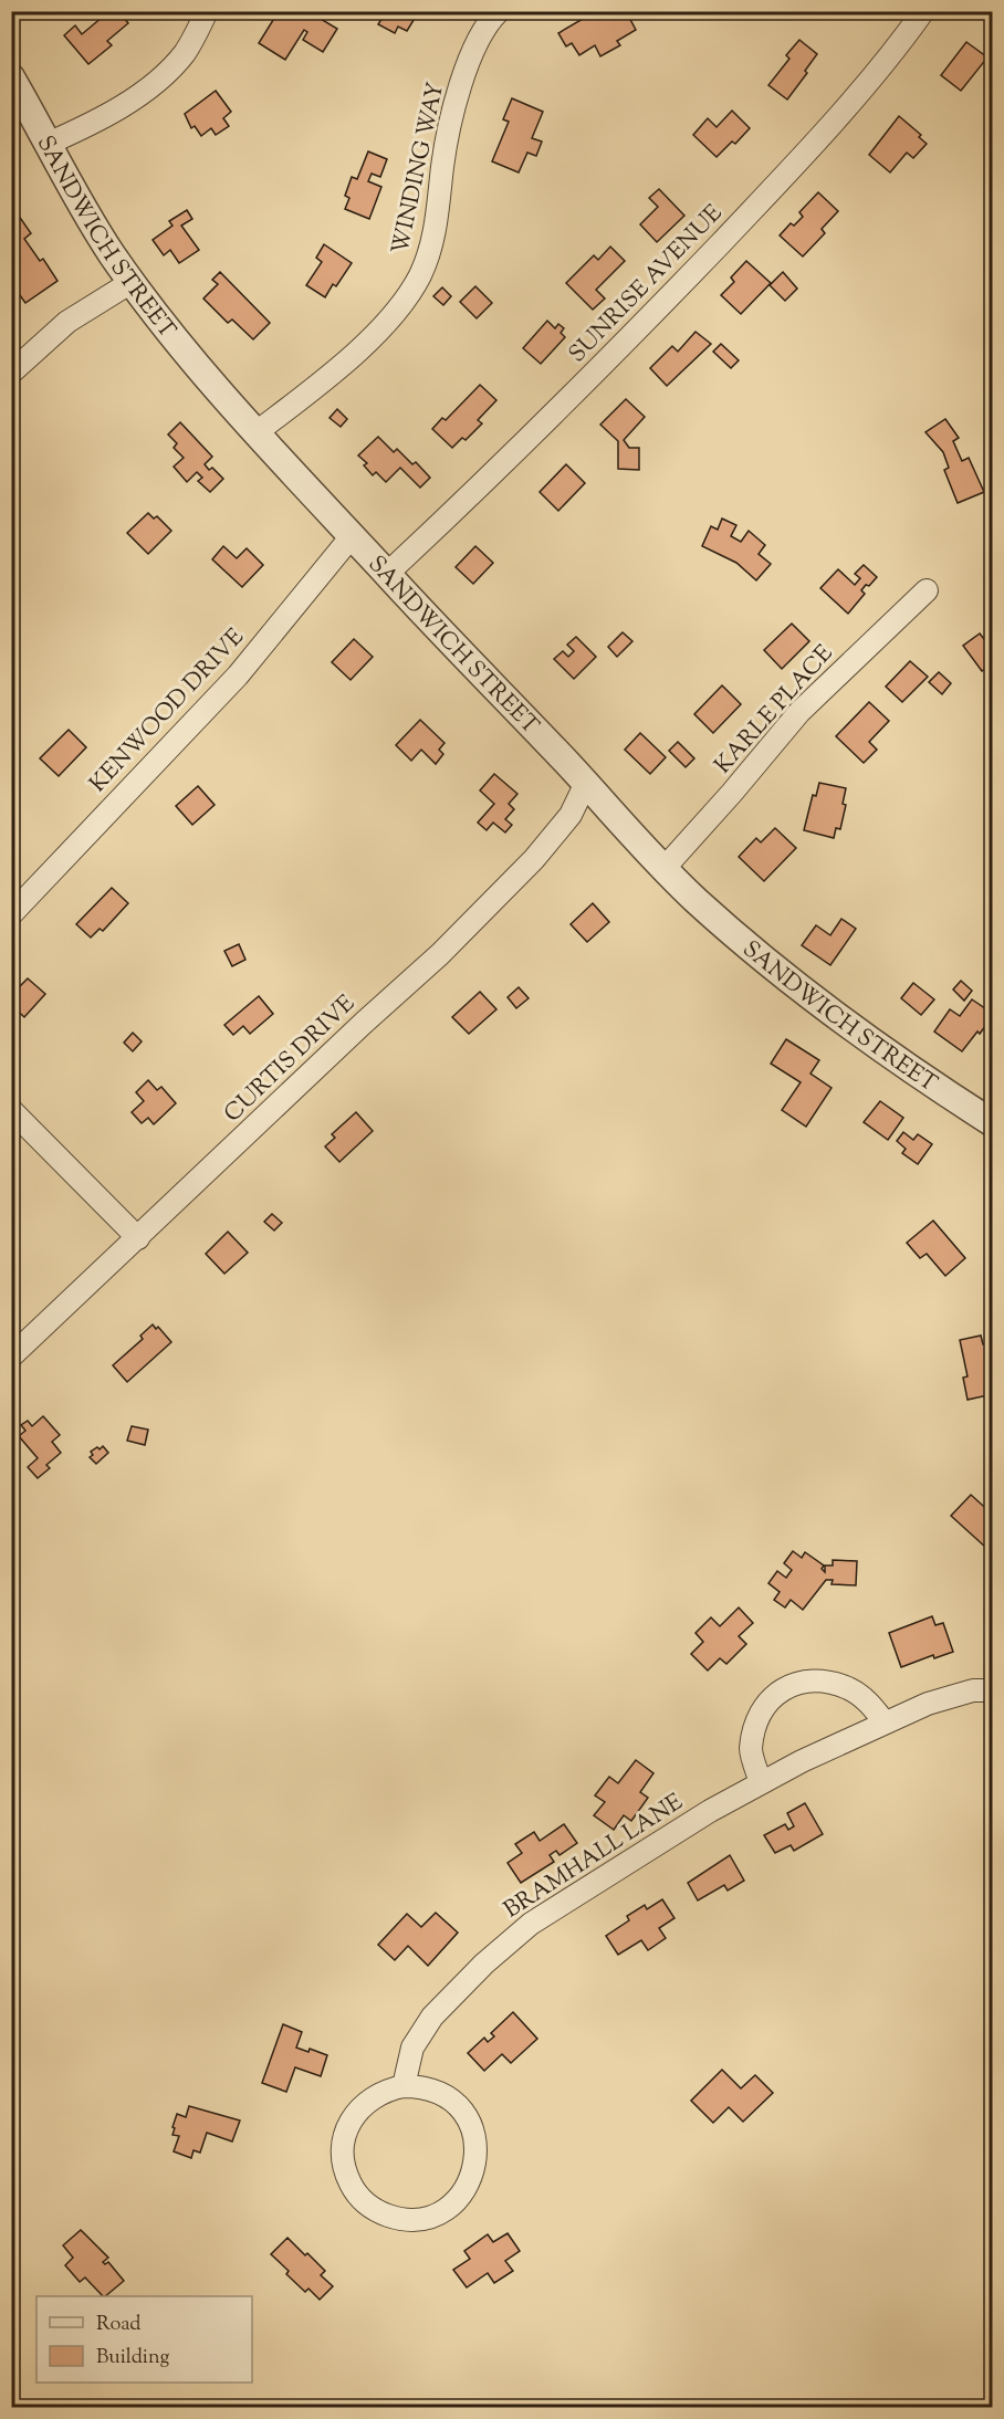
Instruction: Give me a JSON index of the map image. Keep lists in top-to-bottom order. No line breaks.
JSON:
{"streets":{"street":["WINDING WAY","SANDWICH STREET","SUNRISE AVENUE","KARLE PLACE","KENWOOD DRIVE","CURTIS DRIVE","BRAMHALL LANE"]},"crossings":[["WINDING WAY","SANDWICH STREET"],["SANDWICH STREET","SUNRISE AVENUE"],["SANDWICH STREET","KARLE PLACE"],["SANDWICH STREET","KENWOOD DRIVE"],["SANDWICH STREET","CURTIS DRIVE"]],"legend":["Road","Building"]}
